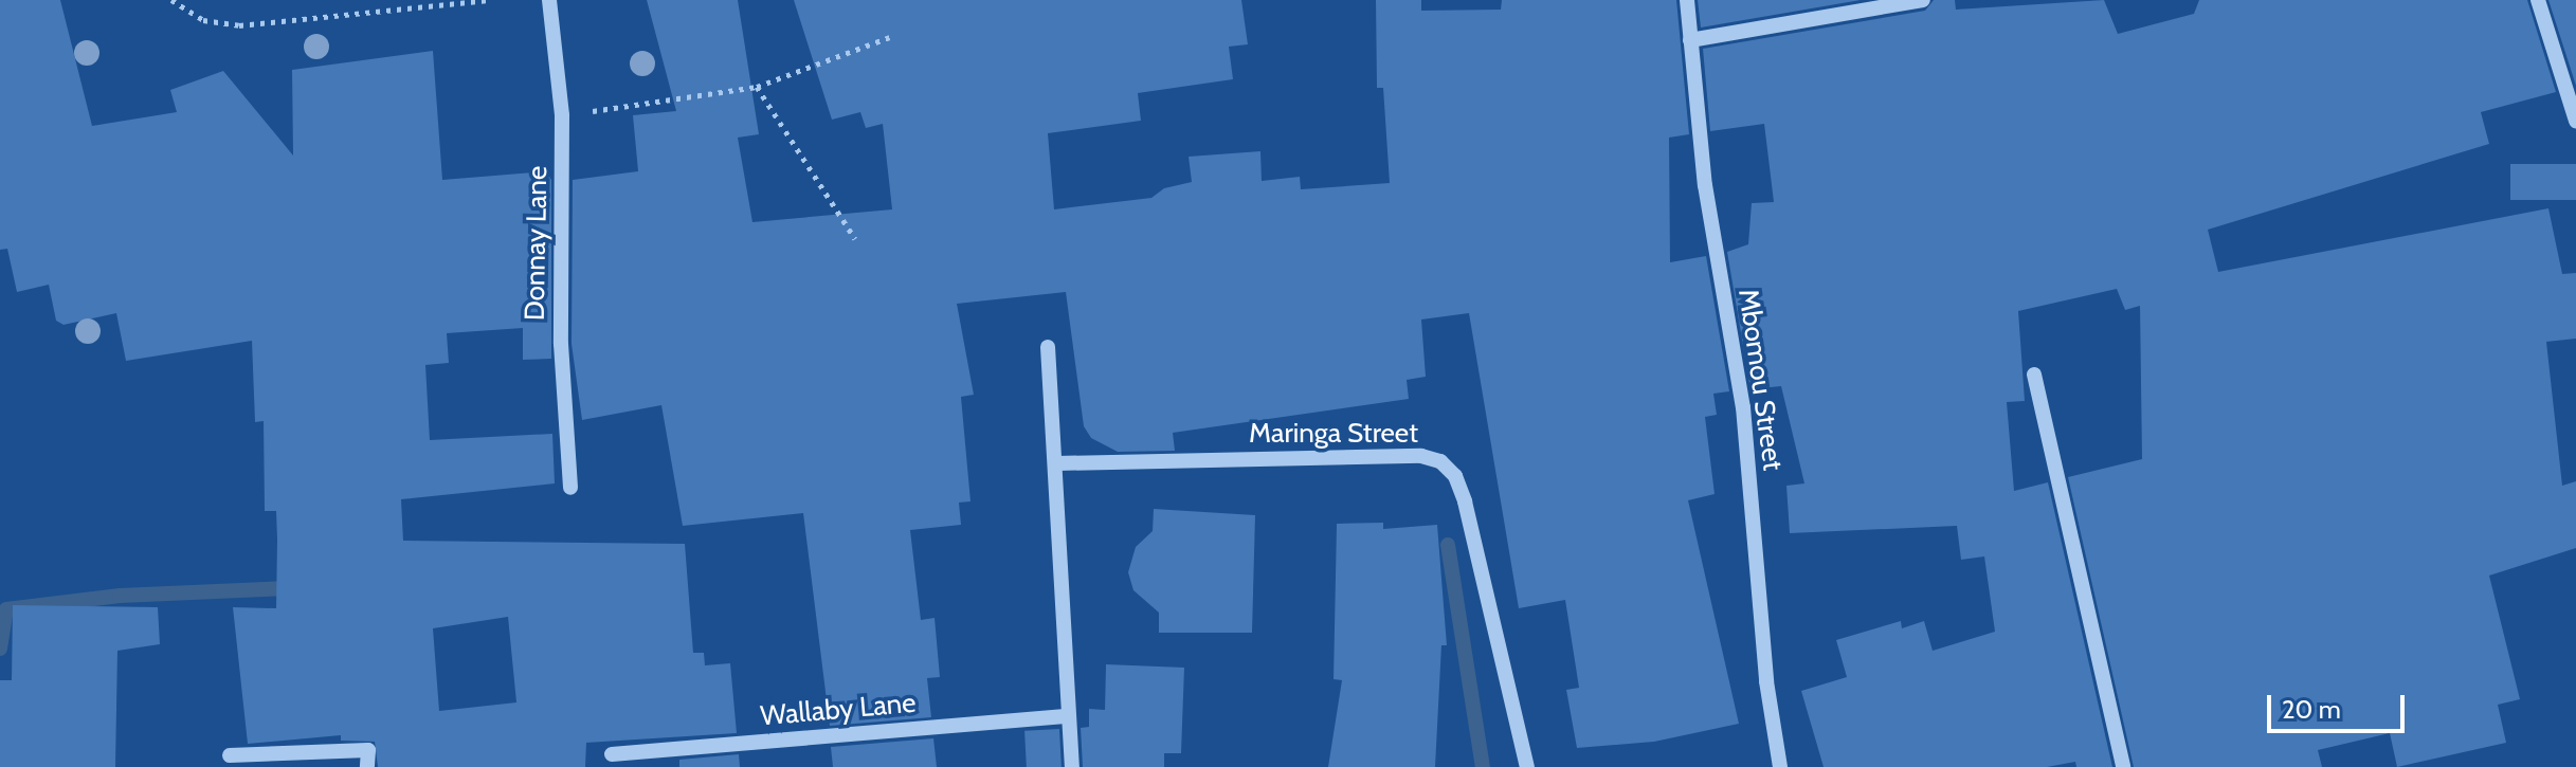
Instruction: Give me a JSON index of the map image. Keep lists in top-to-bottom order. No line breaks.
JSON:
{"streets":{"street":["Donnay Lane","Mbomou Street","Maringa Street","Wallaby Lane"]},"scale_bar":"20 m"}
